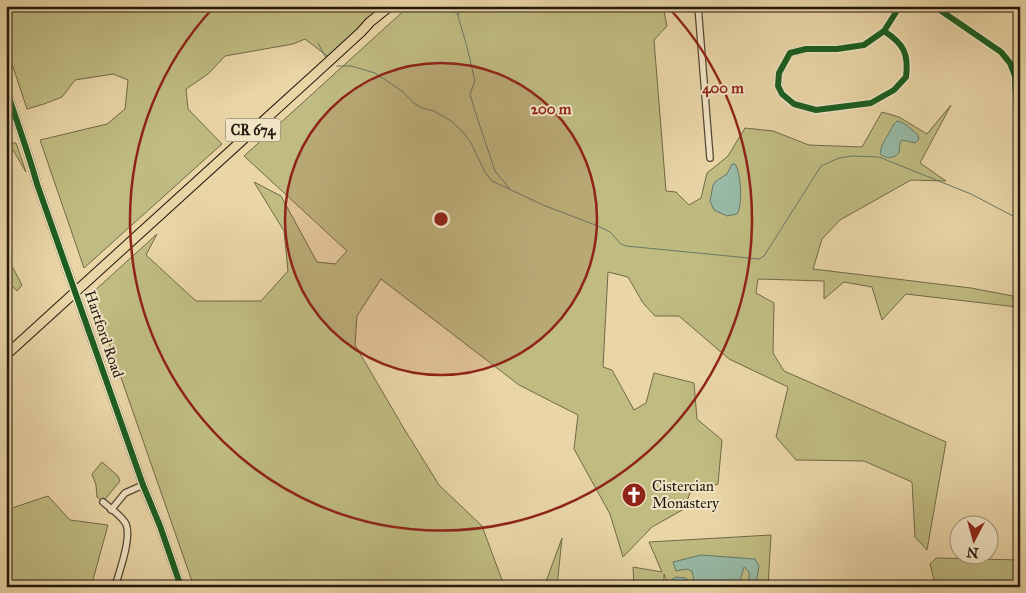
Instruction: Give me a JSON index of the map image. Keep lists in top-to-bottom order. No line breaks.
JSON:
{"streets":{"main road":["CR 674"],"street":["Hartford Road"]},"crossings":[["CR 674","Hartford Road"]],"places":{"church":["Cistercian Monastery"]},"north":"bottom","rings":["400 m","200 m"]}
